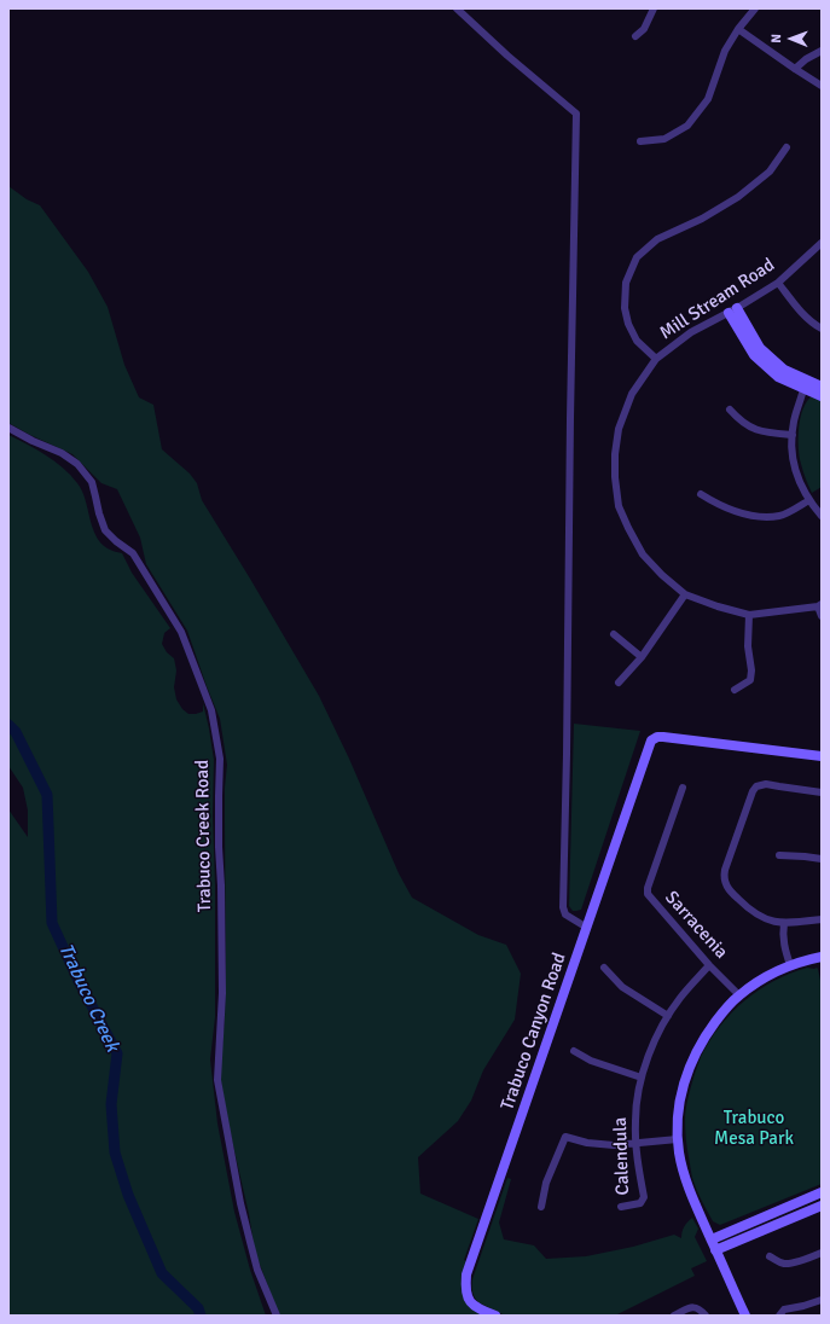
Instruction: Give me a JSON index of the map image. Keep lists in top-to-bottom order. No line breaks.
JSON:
{"streets":{"main road":["Trabuco Canyon Road"],"street":["Mill Stream Road","Trabuco Creek Road","Sarracenia","Calendula"]},"crossings":[["Sarracenia","Calendula"]],"water":["Trabuco Creek"],"parks":["Trabuco Mesa Park"],"north":"left"}
